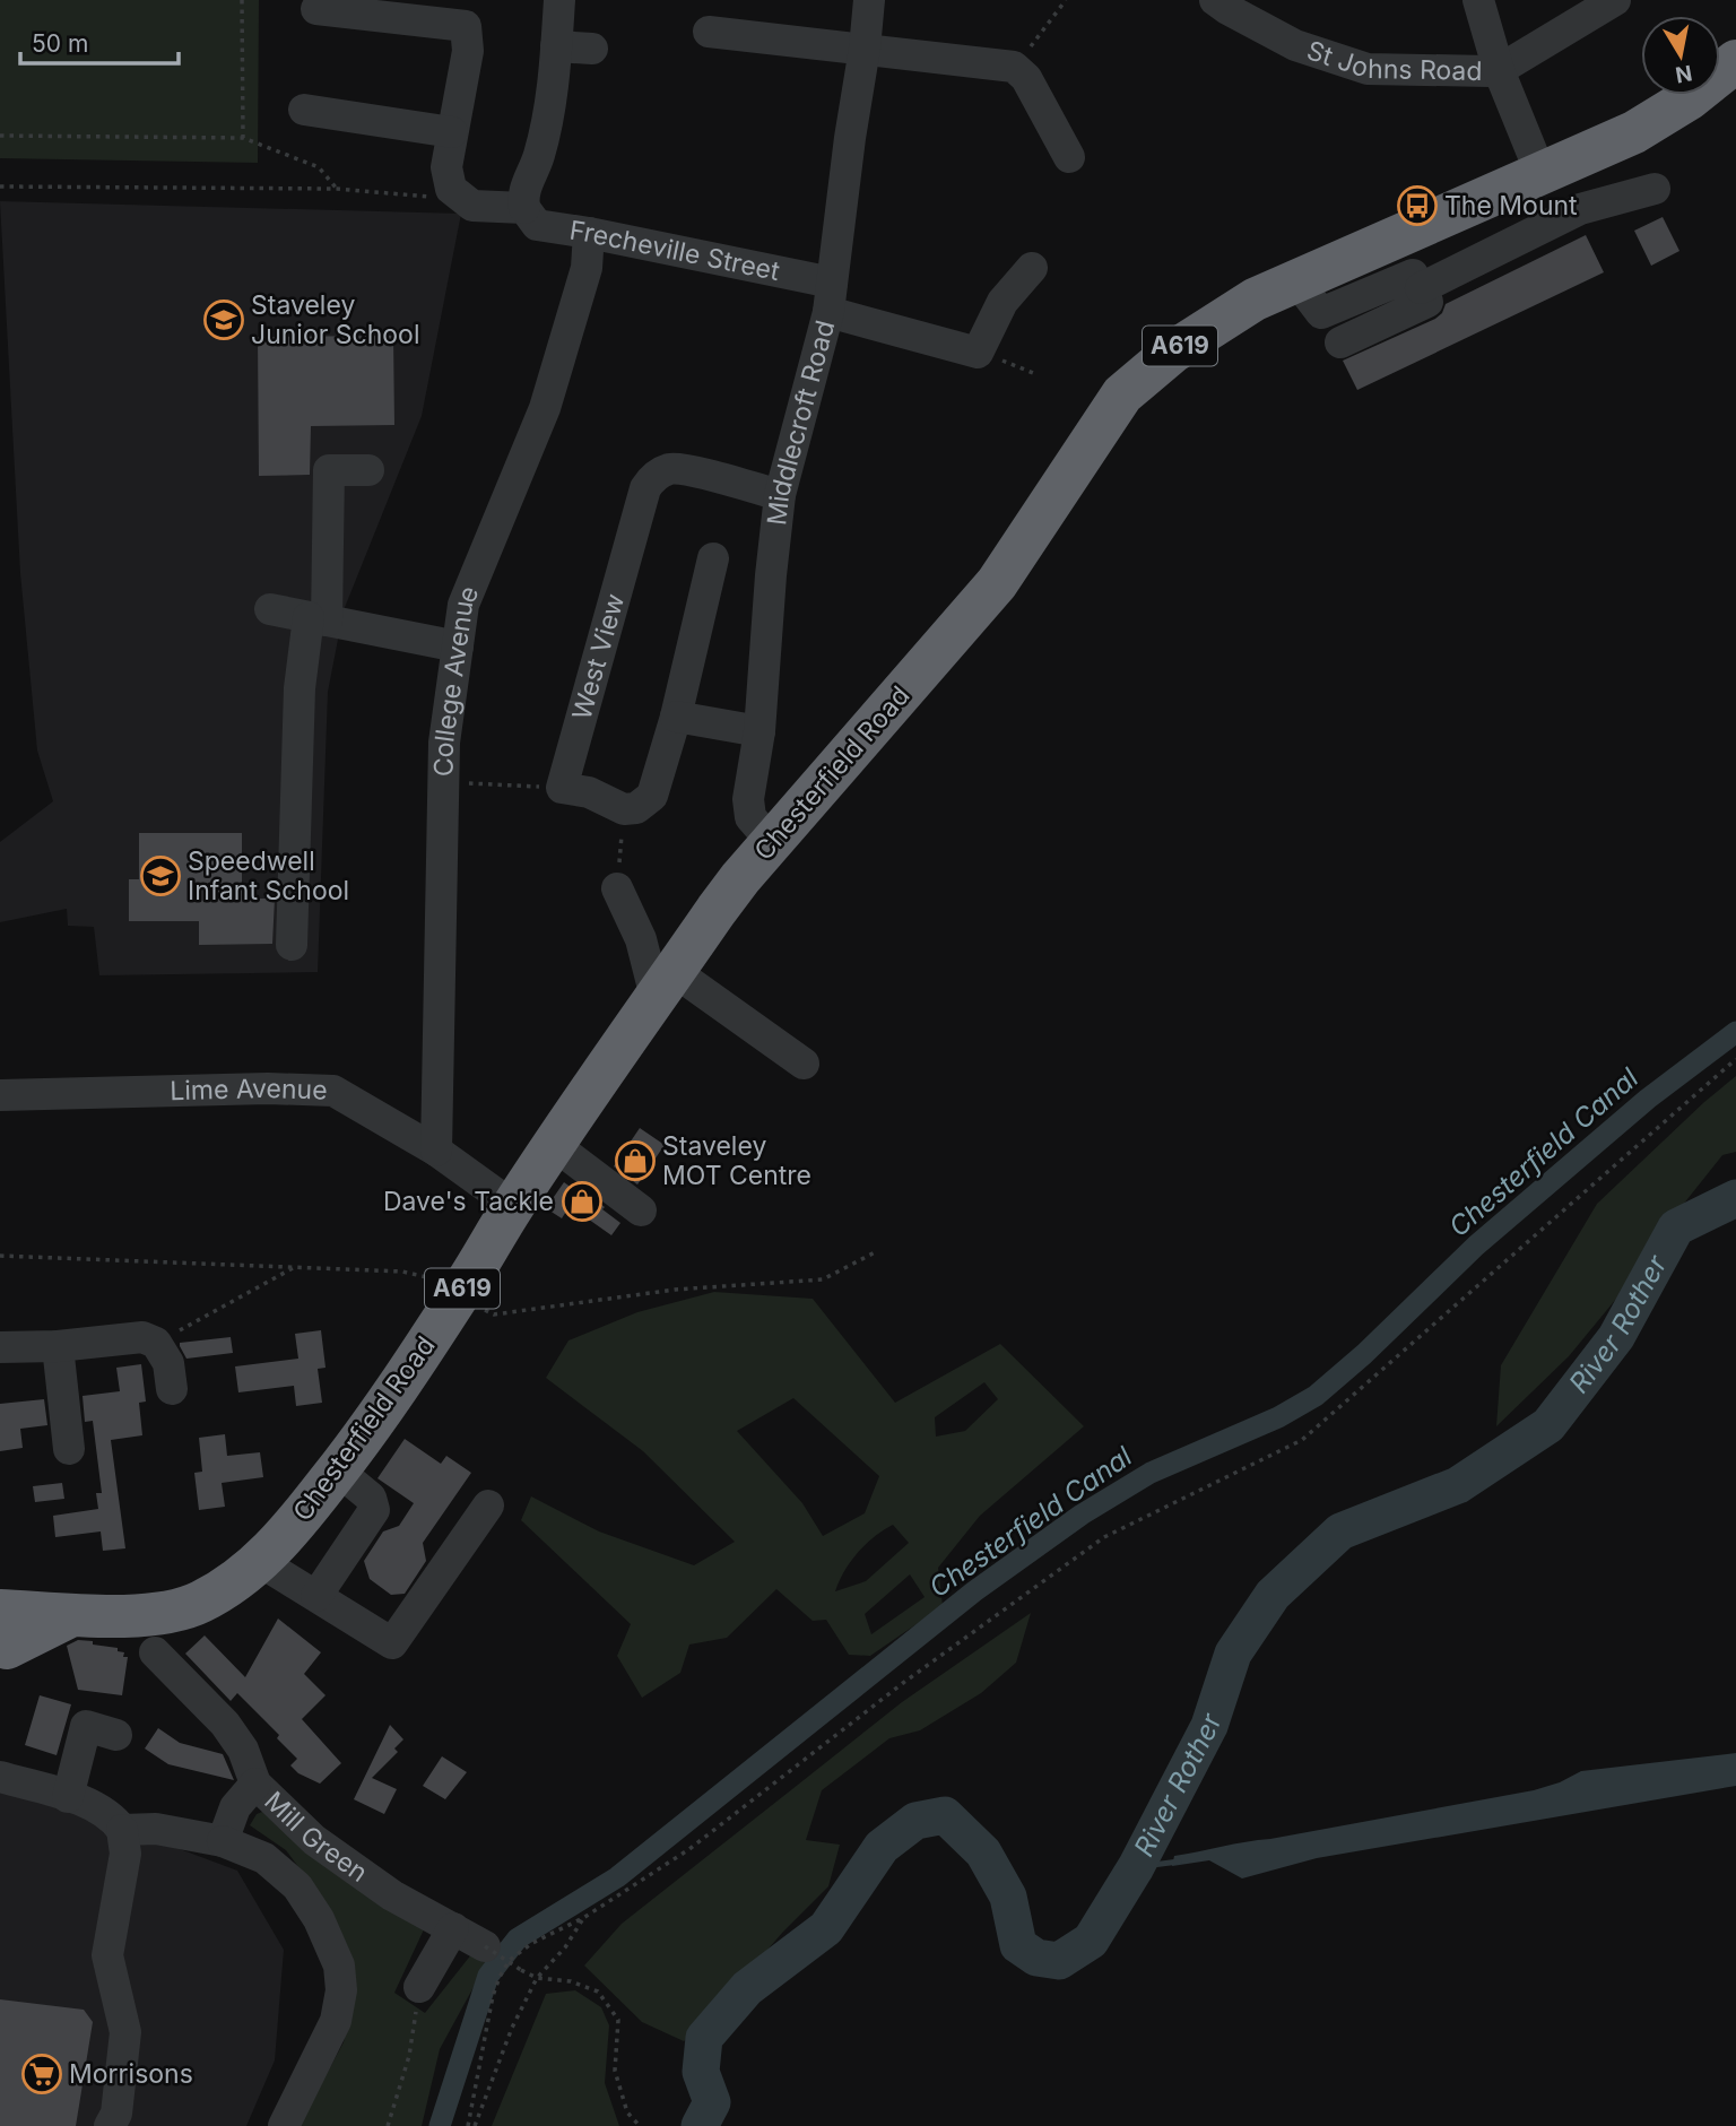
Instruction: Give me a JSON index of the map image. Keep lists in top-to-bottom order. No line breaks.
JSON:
{"streets":{"highway":["A619","Chesterfield Road"],"street":["St Johns Road","Frecheville Street","Middlecroft Road","West View","College Avenue","Lime Avenue","Mill Green"]},"crossings":[["Frecheville Street","Middlecroft Road"],["Frecheville Street","College Avenue"],["Middlecroft Road","West View"],["Middlecroft Road","Chesterfield Road"],["College Avenue","Lime Avenue"],["Chesterfield Road","Lime Avenue"]],"water":["Chesterfield Canal","River Rother"],"places":{"bus stop":["The Mount"],"school or university":["Staveley Junior School","Speedwell Infant School"],"shop":["Staveley MOT Centre","Dave's Tackle"],"supermarket":["Morrisons"]},"scale_bar":"50 m","north":"bottom"}
